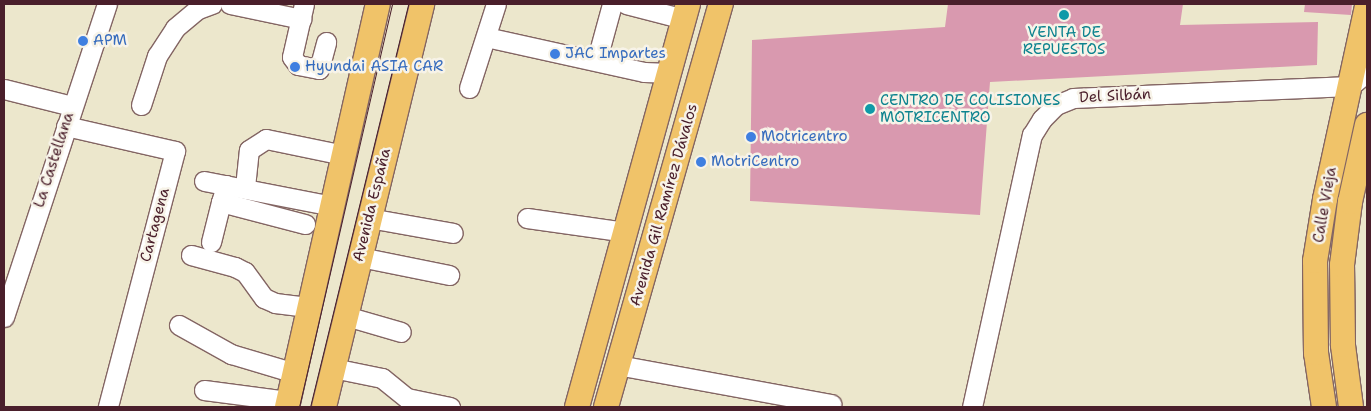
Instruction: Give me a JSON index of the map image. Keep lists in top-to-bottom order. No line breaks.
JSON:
{"streets":{"main road":["Avenida España","Avenida Gil Ramírez Dávalos","Calle Vieja"],"street":["Del Silbán","La Castellana","Cartagena"]},"crossings":[["Del Silbán","Calle Vieja"],["La Castellana","Cartagena"]],"places":["VENTA DE REPUESTOS","APM","JAC Impartes","Hyundai ASIA CAR","CENTRO DE COLISIONES MOTRICENTRO","Motricentro","MotriCentro"]}
